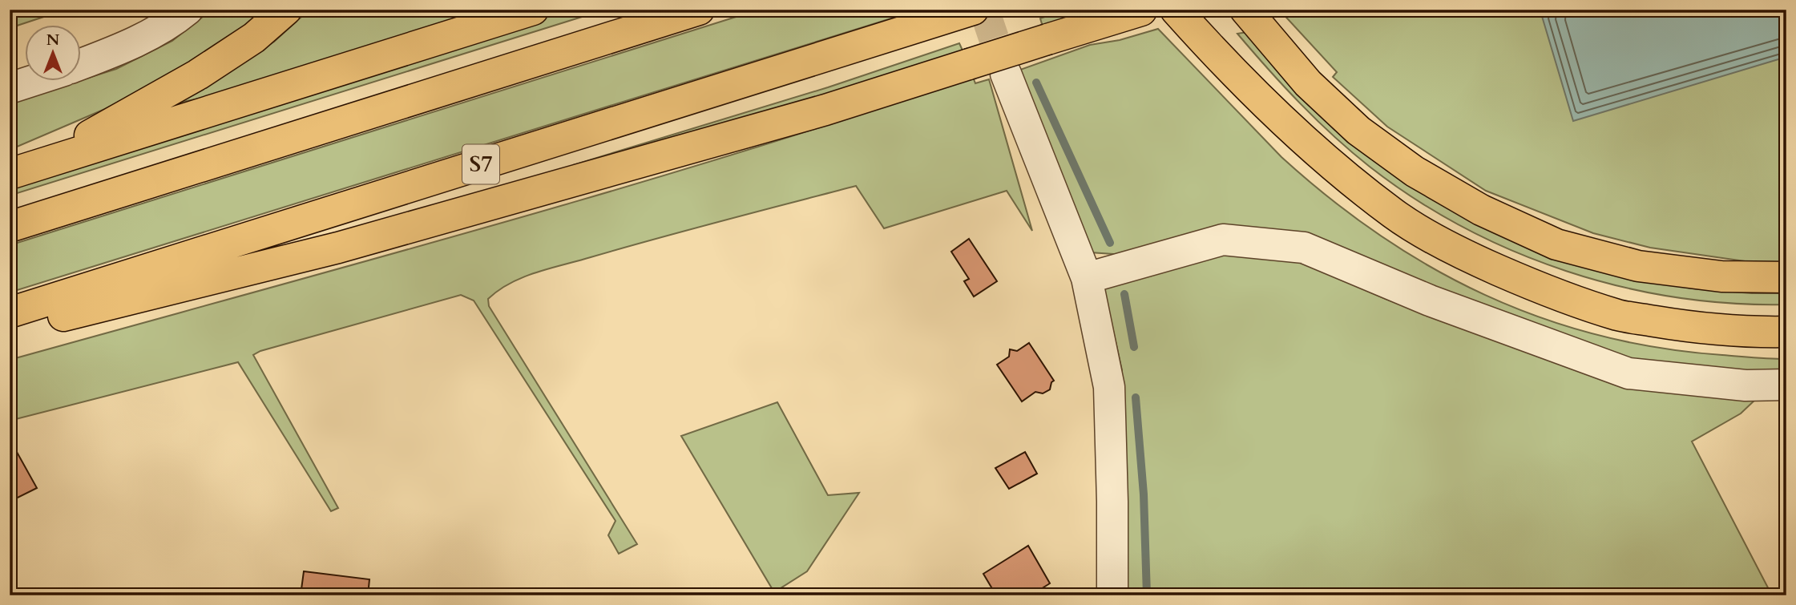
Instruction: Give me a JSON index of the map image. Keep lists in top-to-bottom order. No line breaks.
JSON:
{"streets":{"highway":["S7"]},"north":"top"}
